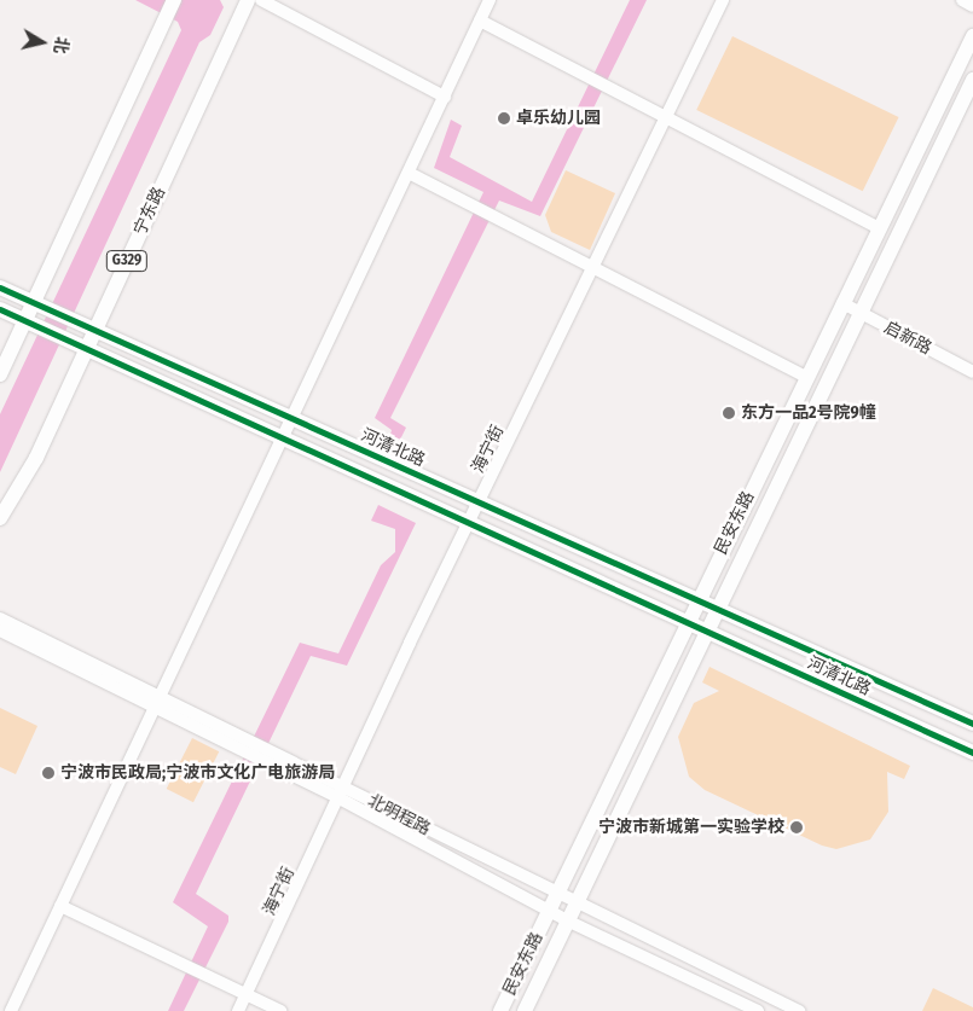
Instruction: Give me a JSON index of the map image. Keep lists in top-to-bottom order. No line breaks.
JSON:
{"streets":{"main road":["宁东路","G329","河清北路","民安东路"],"street":["启新路","海宁街","北明程路"]},"crossings":[["宁东路","河清北路"],["启新路","民安东路"],["河清北路","海宁街"],["河清北路","民安东路"],["海宁街","北明程路"],["民安东路","北明程路"]],"places":["卓乐幼儿园","东方一品2号院9幢","宁波市民政局;宁波市文化广电旅游局","宁波市新城第一实验学校"],"north":"right"}
